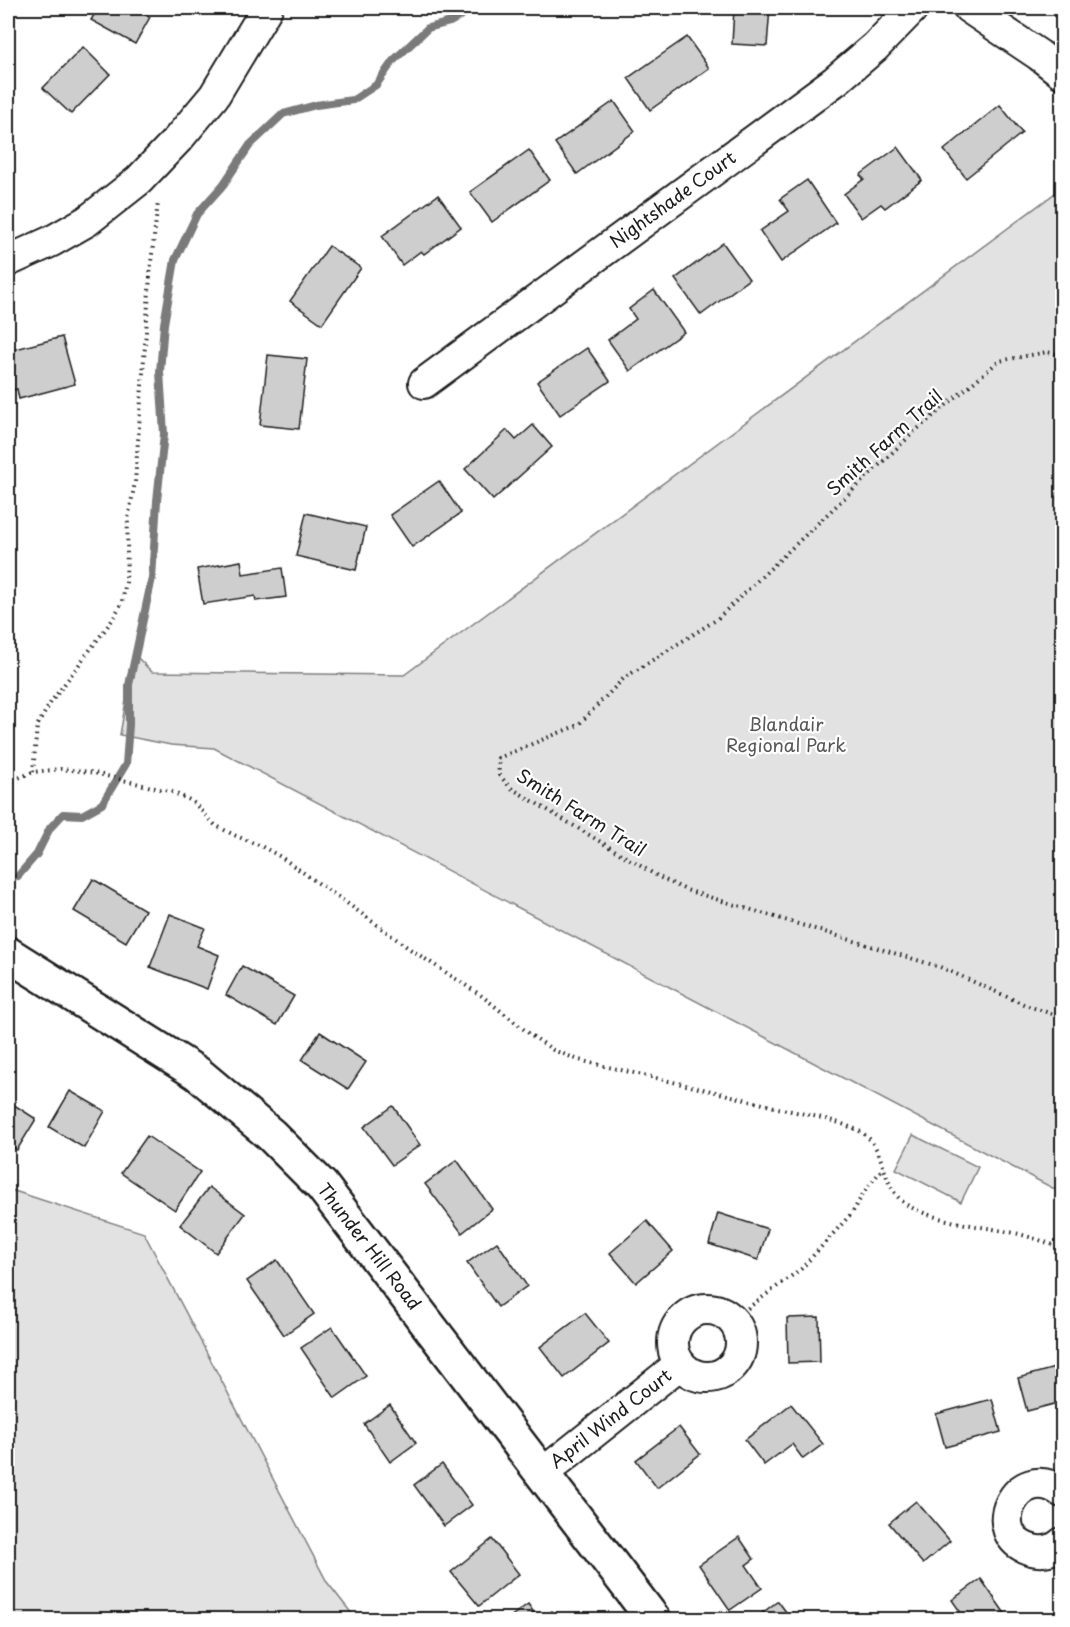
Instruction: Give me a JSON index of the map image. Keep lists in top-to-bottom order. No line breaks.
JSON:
{"streets":{"street":["Nightshade Court","Thunder Hill Road","April Wind Court"],"path":["Smith Farm Trail"]},"crossings":[["Thunder Hill Road","April Wind Court"]],"parks":["Blandair Regional Park"]}
